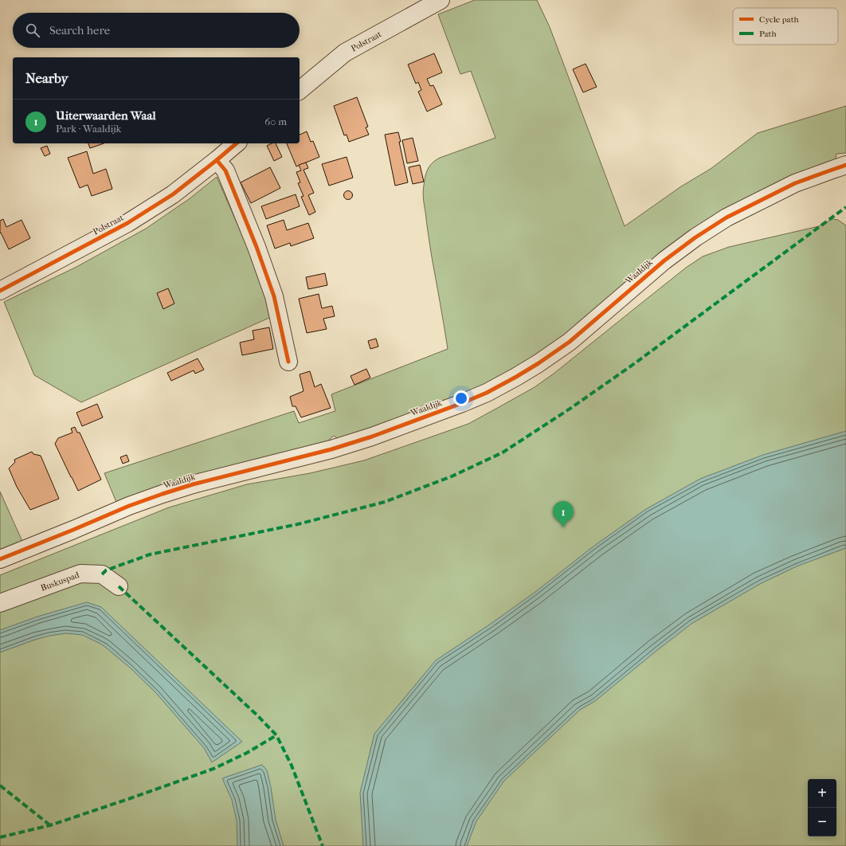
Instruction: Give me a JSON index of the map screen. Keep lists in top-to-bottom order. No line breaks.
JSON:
{"streets":{"street":["Polstraat","Waaldijk","Buskuspad"]},"legend":["Cycle path","Path"],"page":{"search":"Search here","heading":"Nearby","list":[{"mark":"1","name":"Uiterwaarden Waal","note":"Park · Waaldijk","value":"60 m"}],"pins":"1","map_buttons":["+","−"]}}
